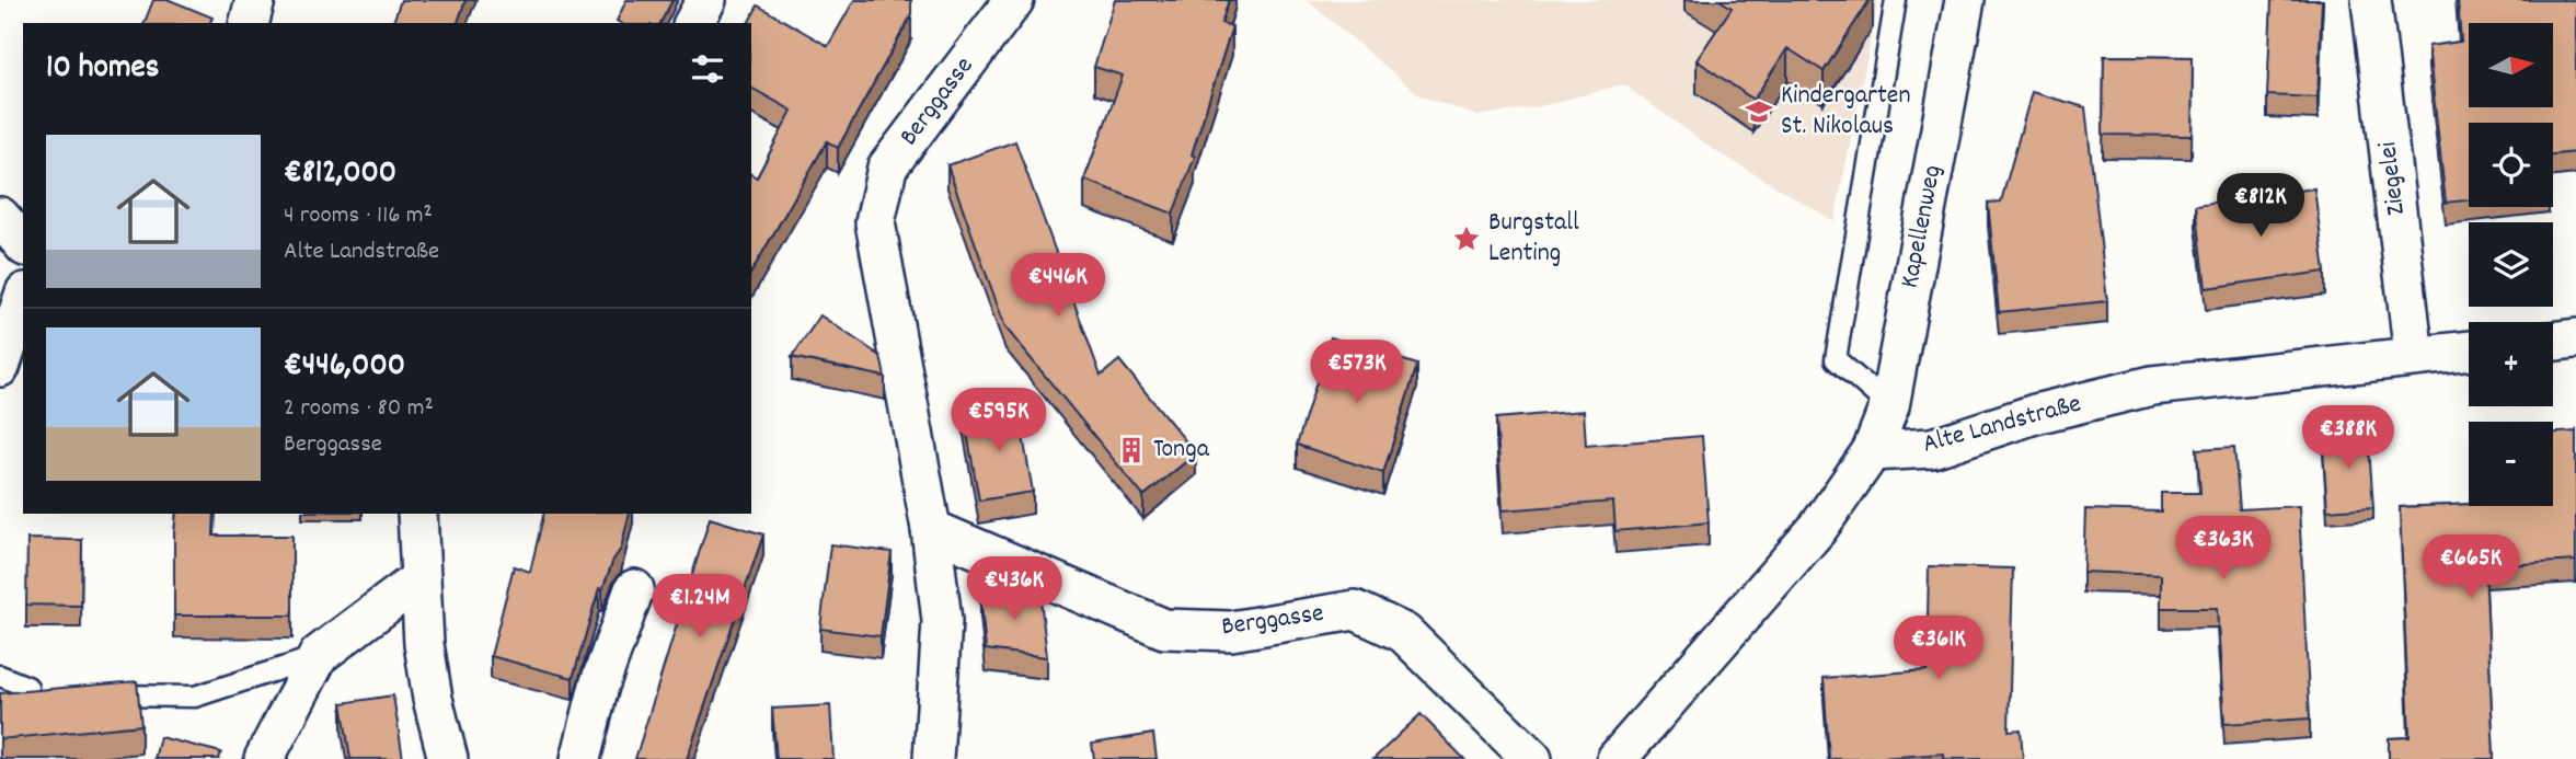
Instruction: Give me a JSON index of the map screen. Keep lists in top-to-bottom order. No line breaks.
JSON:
{"streets":{"street":["Berggasse","Ziegelei","Kapellenweg","Alte Landstraße"]},"crossings":[["Ziegelei","Alte Landstraße"],["Kapellenweg","Alte Landstraße"]],"places":{"school or university":["Kindergarten St. Nikolaus"],"place":["Burgstall Lenting"],"building":["Tonga"]},"north":"right","page":{"map_buttons":["+","−"],"heading":"10 homes","list":[{"name":"€812,000","note":"4 rooms · 116 m² · Alte Landstraße"},{"name":"€446,000","note":"2 rooms · 80 m² · Berggasse"}],"price":["€812K","€446K","€573K","€595K","€388K","€363K","€665K","€436K","€1.24M","€361K"]}}
